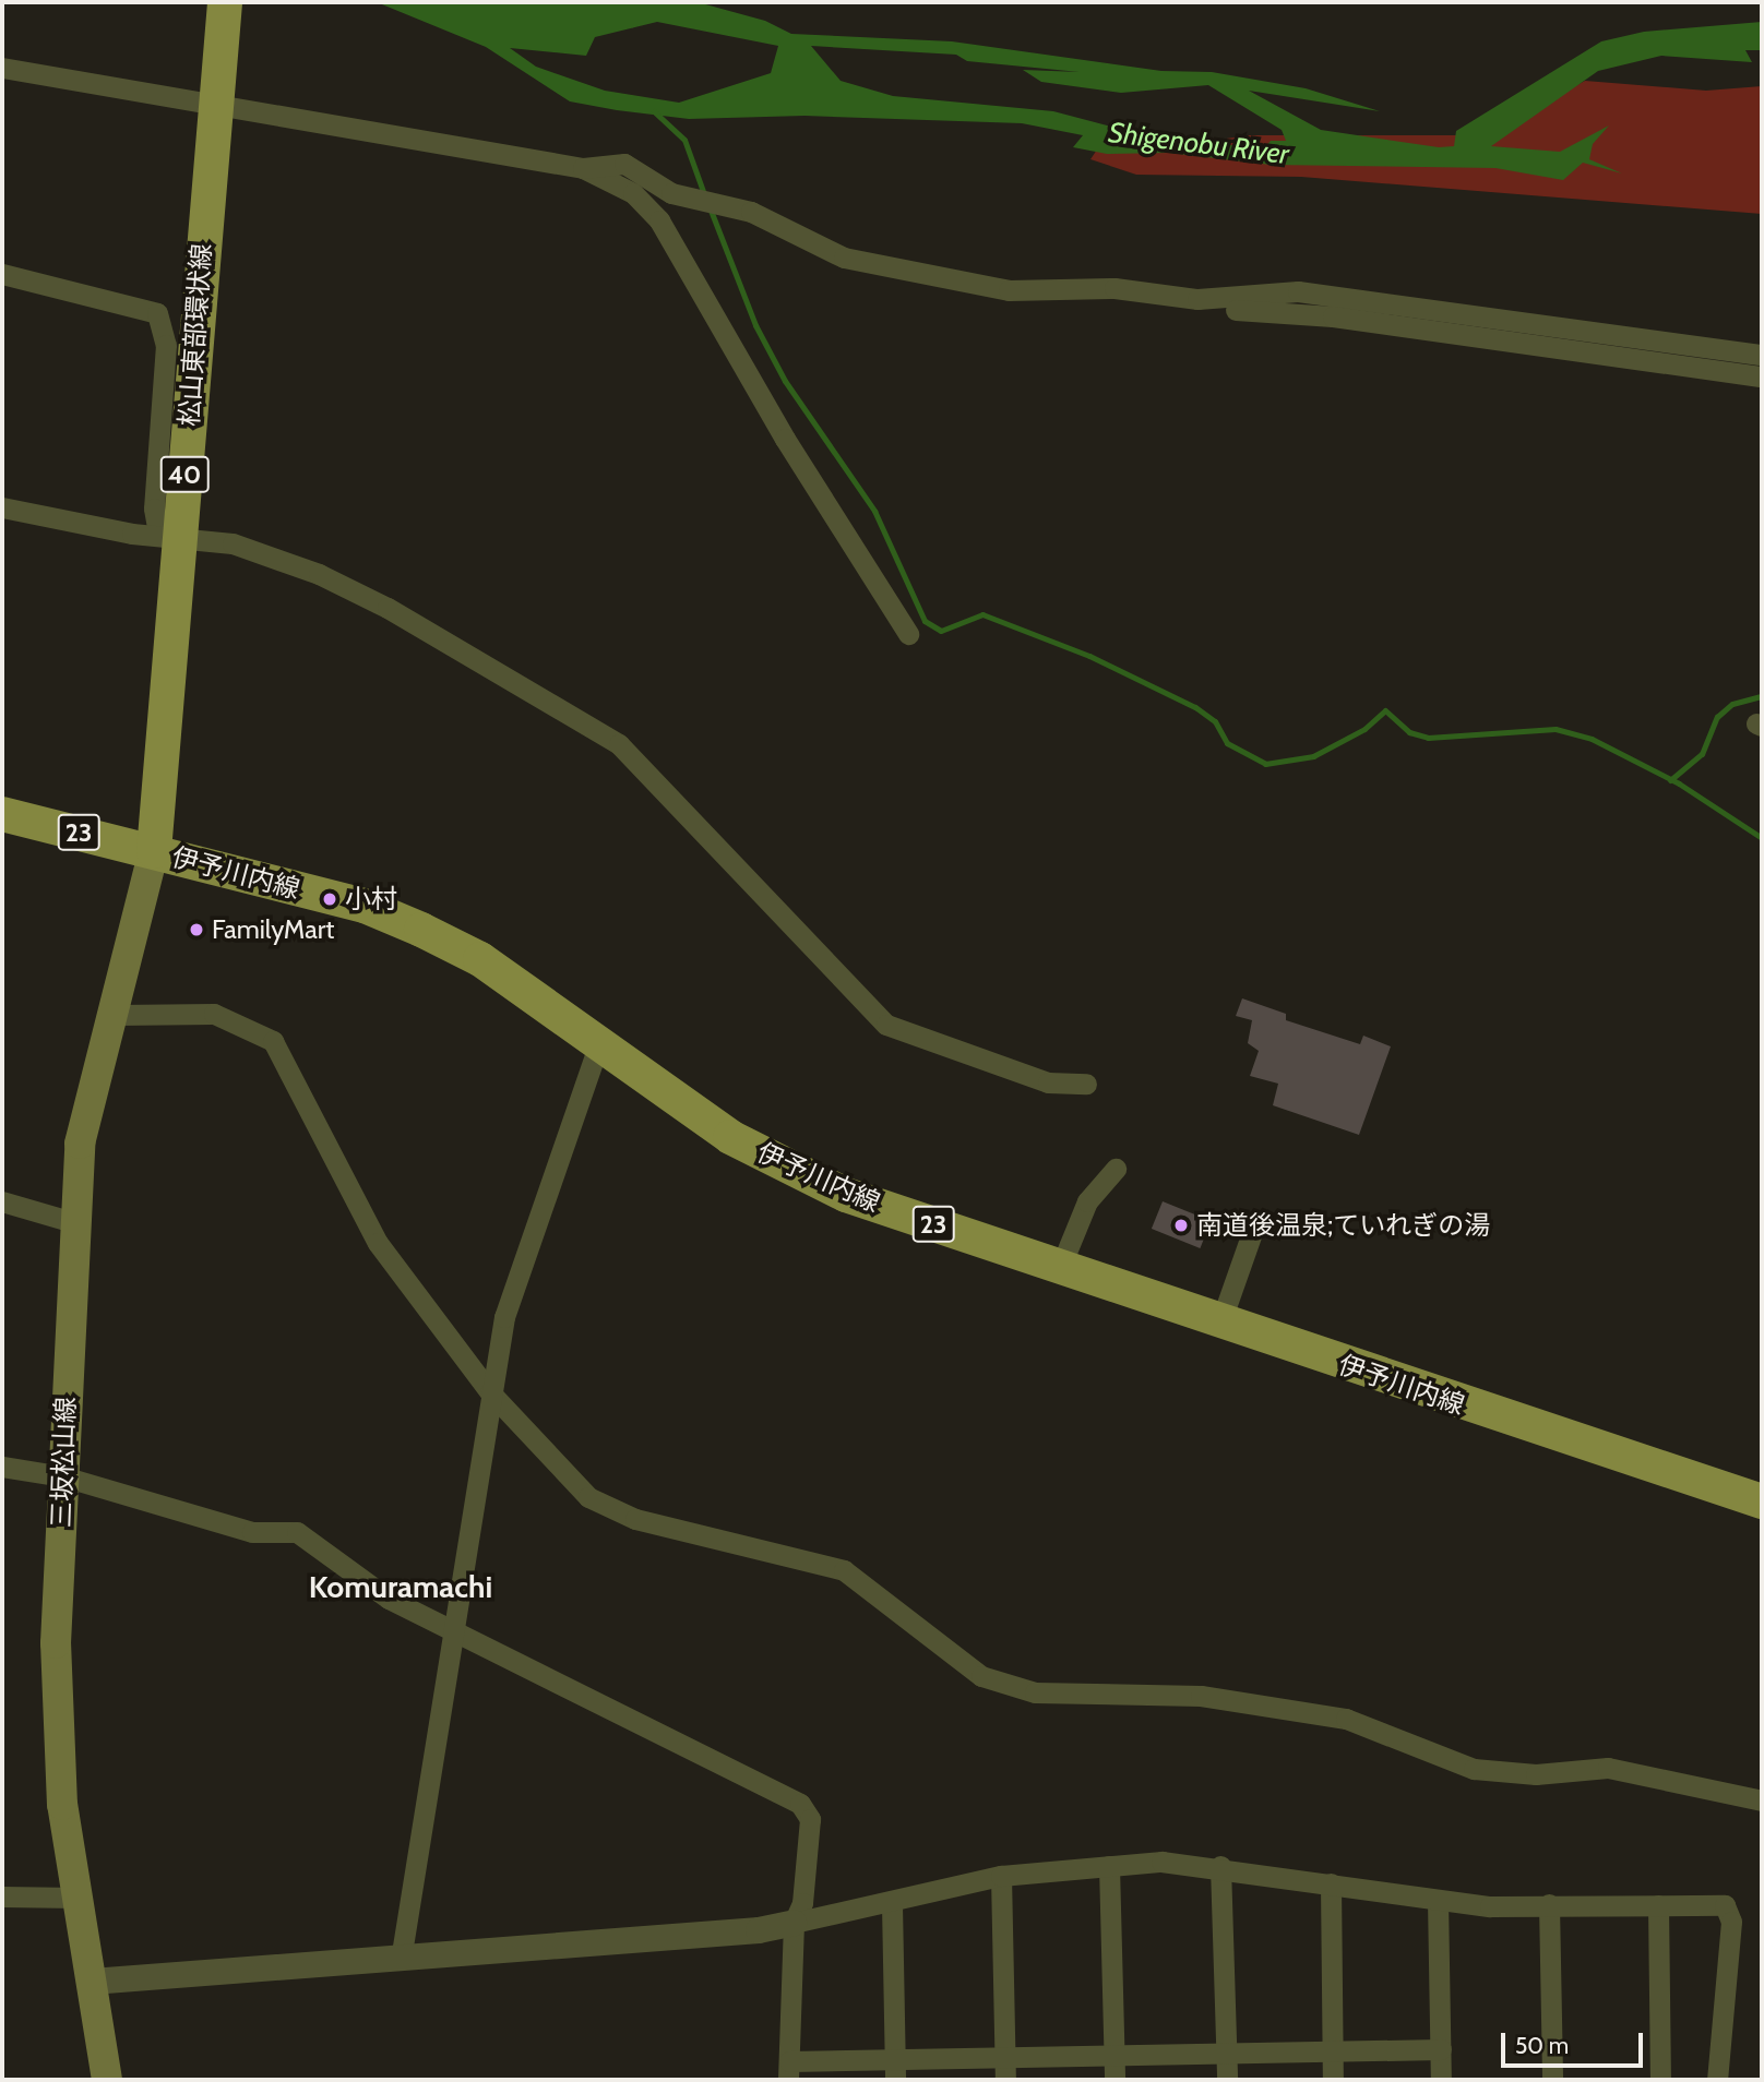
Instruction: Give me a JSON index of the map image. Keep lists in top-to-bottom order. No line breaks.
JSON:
{"streets":{"main road":["松山東部環状線","40","23","伊予川内線","三坂松山線"]},"crossings":[["松山東部環状線","伊予川内線"],["松山東部環状線","三坂松山線"],["伊予川内線","三坂松山線"]],"districts":["Komuramachi"],"water":["Shigenobu River"],"places":["小村","FamilyMart","南道後温泉;ていれぎの湯"],"scale_bar":"50 m"}
